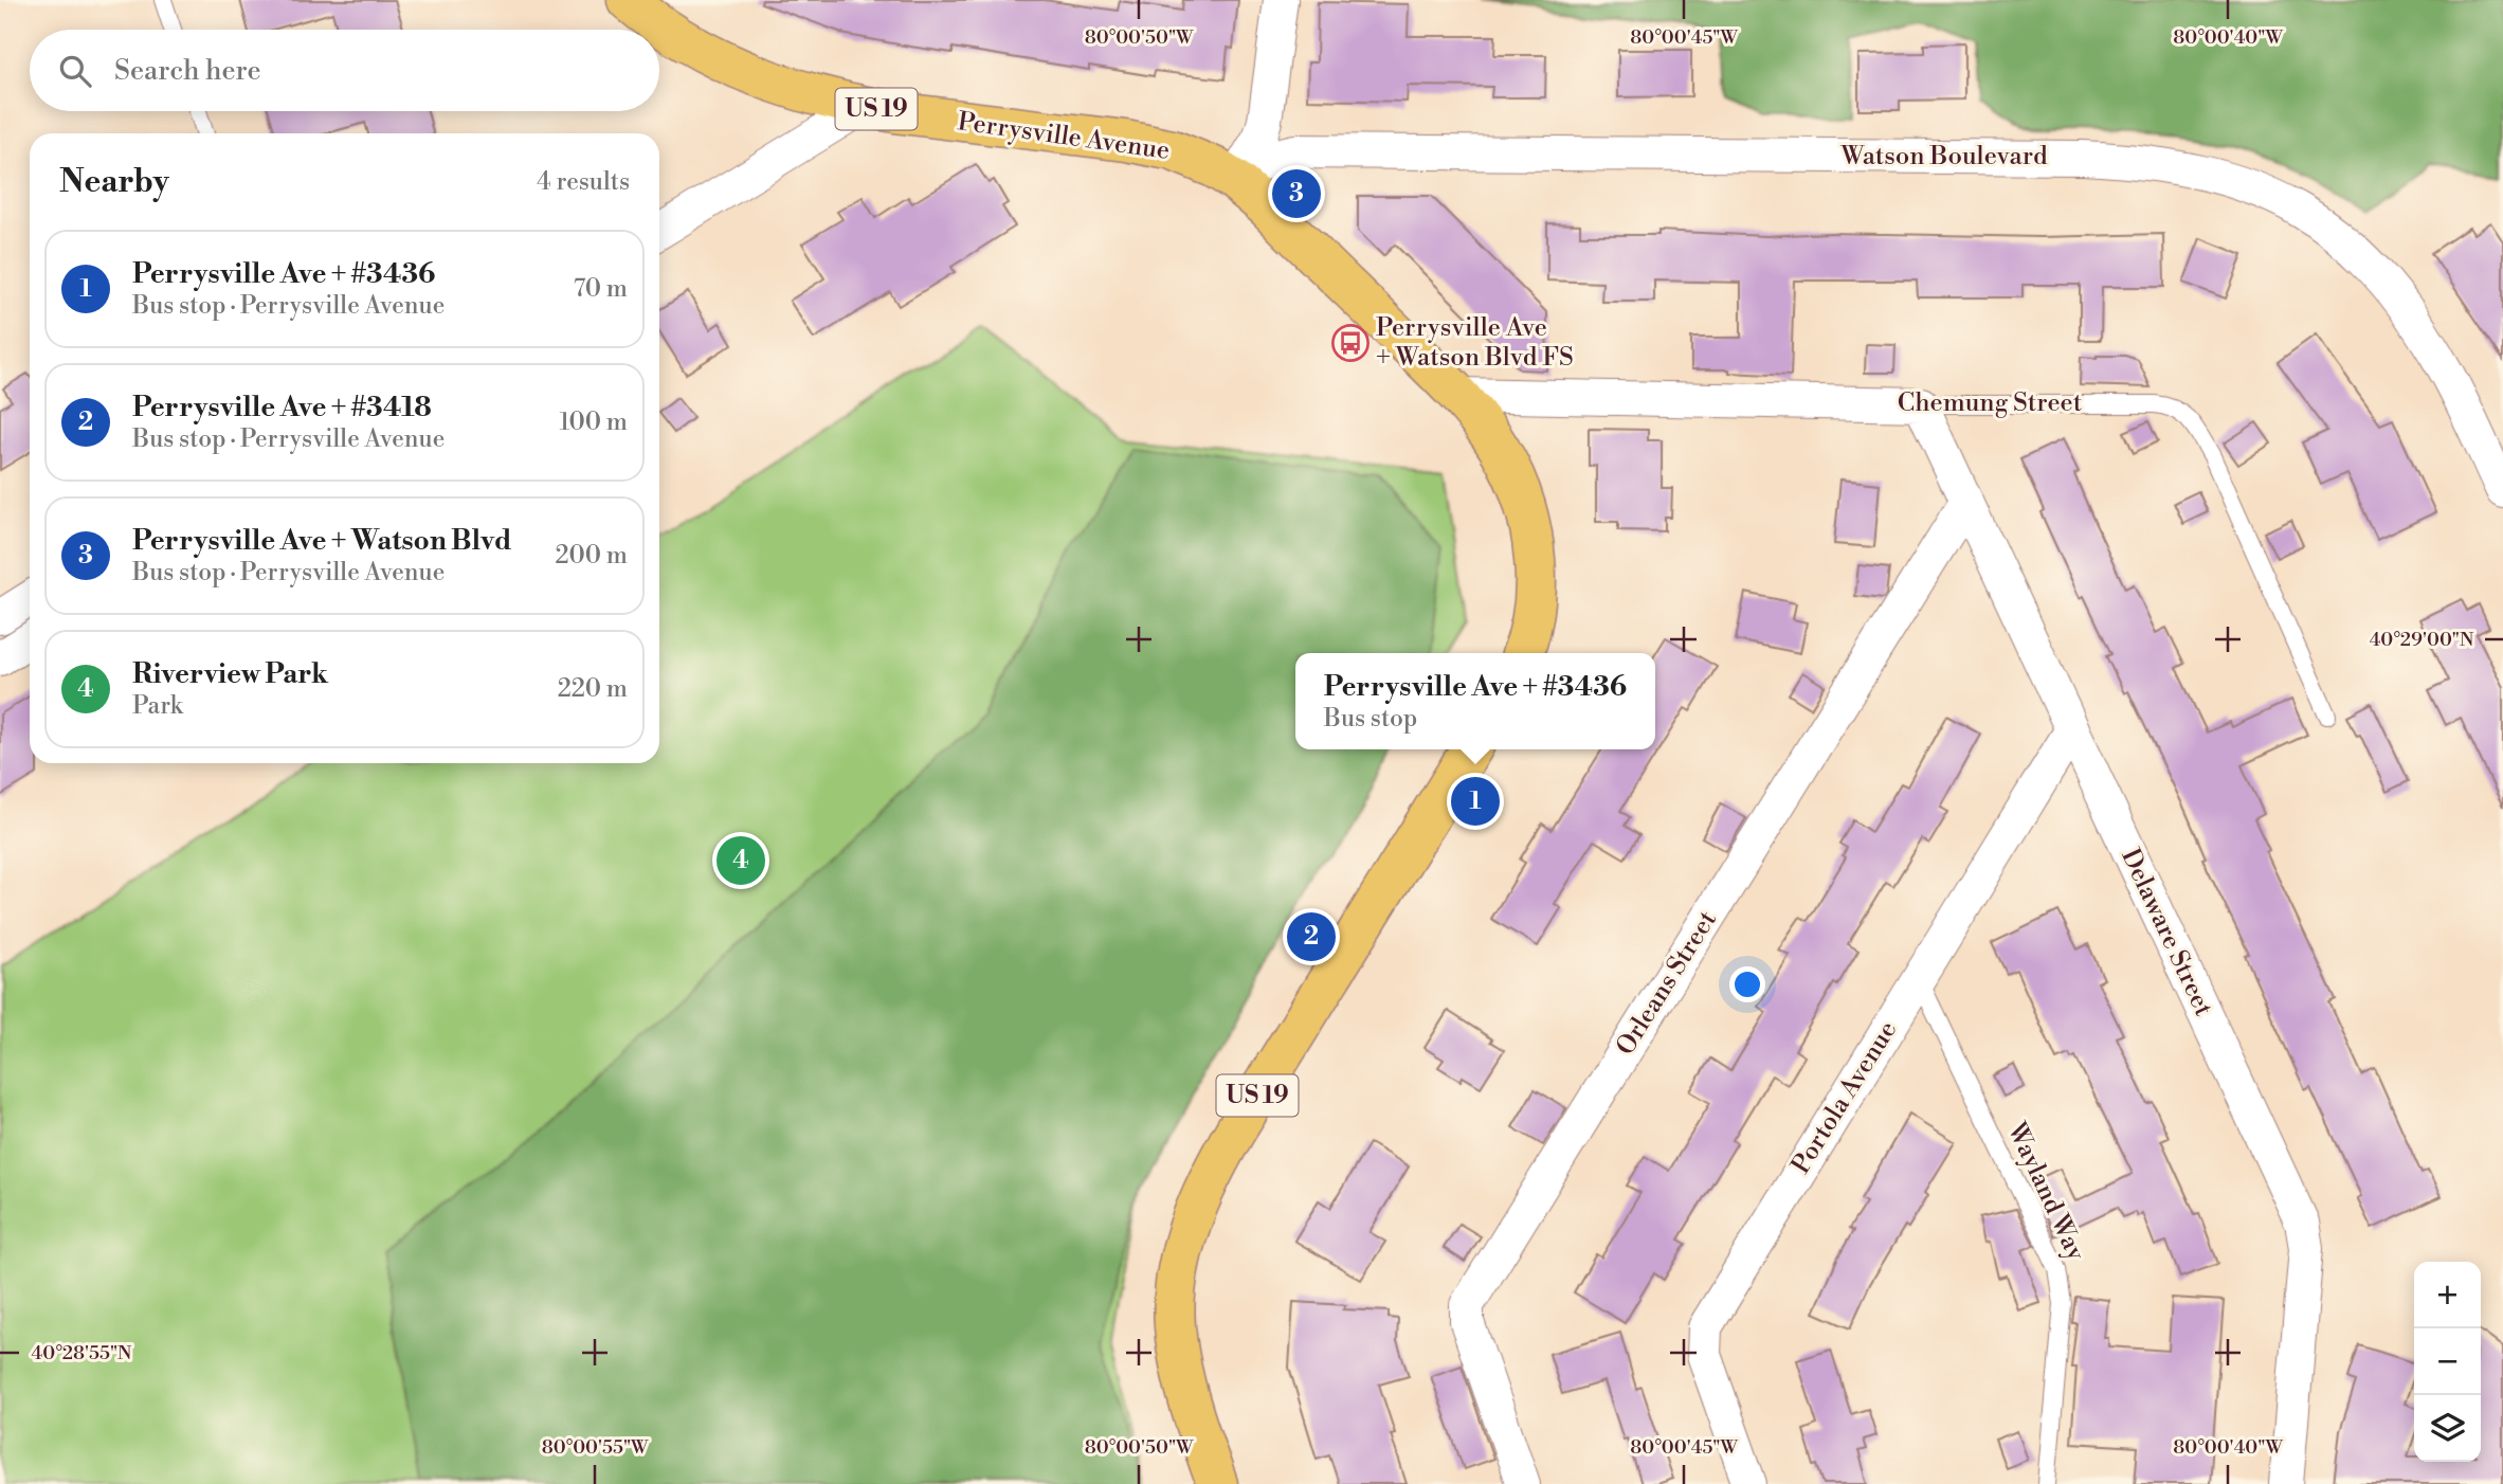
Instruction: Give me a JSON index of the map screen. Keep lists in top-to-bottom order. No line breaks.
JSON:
{"streets":{"main road":["US 19","Perrysville Avenue"],"street":["Watson Boulevard","Chemung Street","Delaware Street","Orleans Street","Portola Avenue"],"lane":["Wayland Way"]},"crossings":[["Perrysville Avenue","Watson Boulevard"],["Perrysville Avenue","Chemung Street"],["Chemung Street","Delaware Street"],["Delaware Street","Orleans Street"],["Delaware Street","Portola Avenue"],["Portola Avenue","Wayland Way"]],"places":{"bus stop":["Perrysville Ave + Watson Blvd FS"]},"page":{"search":"Search here","heading":["Nearby","4 results"],"pins":["3","1","4","2"],"list":[{"mark":"1","name":"Perrysville Ave + #3436","note":"Bus stop · Perrysville Avenue","value":"70 m"},{"mark":"2","name":"Perrysville Ave + #3418","note":"Bus stop · Perrysville Avenue","value":"100 m"},{"mark":"3","name":"Perrysville Ave + Watson Blvd","note":"Bus stop · Perrysville Avenue","value":"200 m"},{"mark":"4","name":"Riverview Park","note":"Park","value":"220 m"}],"popup":["Perrysville Ave + #3436","Bus stop"],"map_buttons":["+","−"]},"coordinates":["80°00'50\"W","80°00'45\"W","80°00'40\"W","40°29'00\"N","40°28'55\"N","80°00'55\"W"]}
